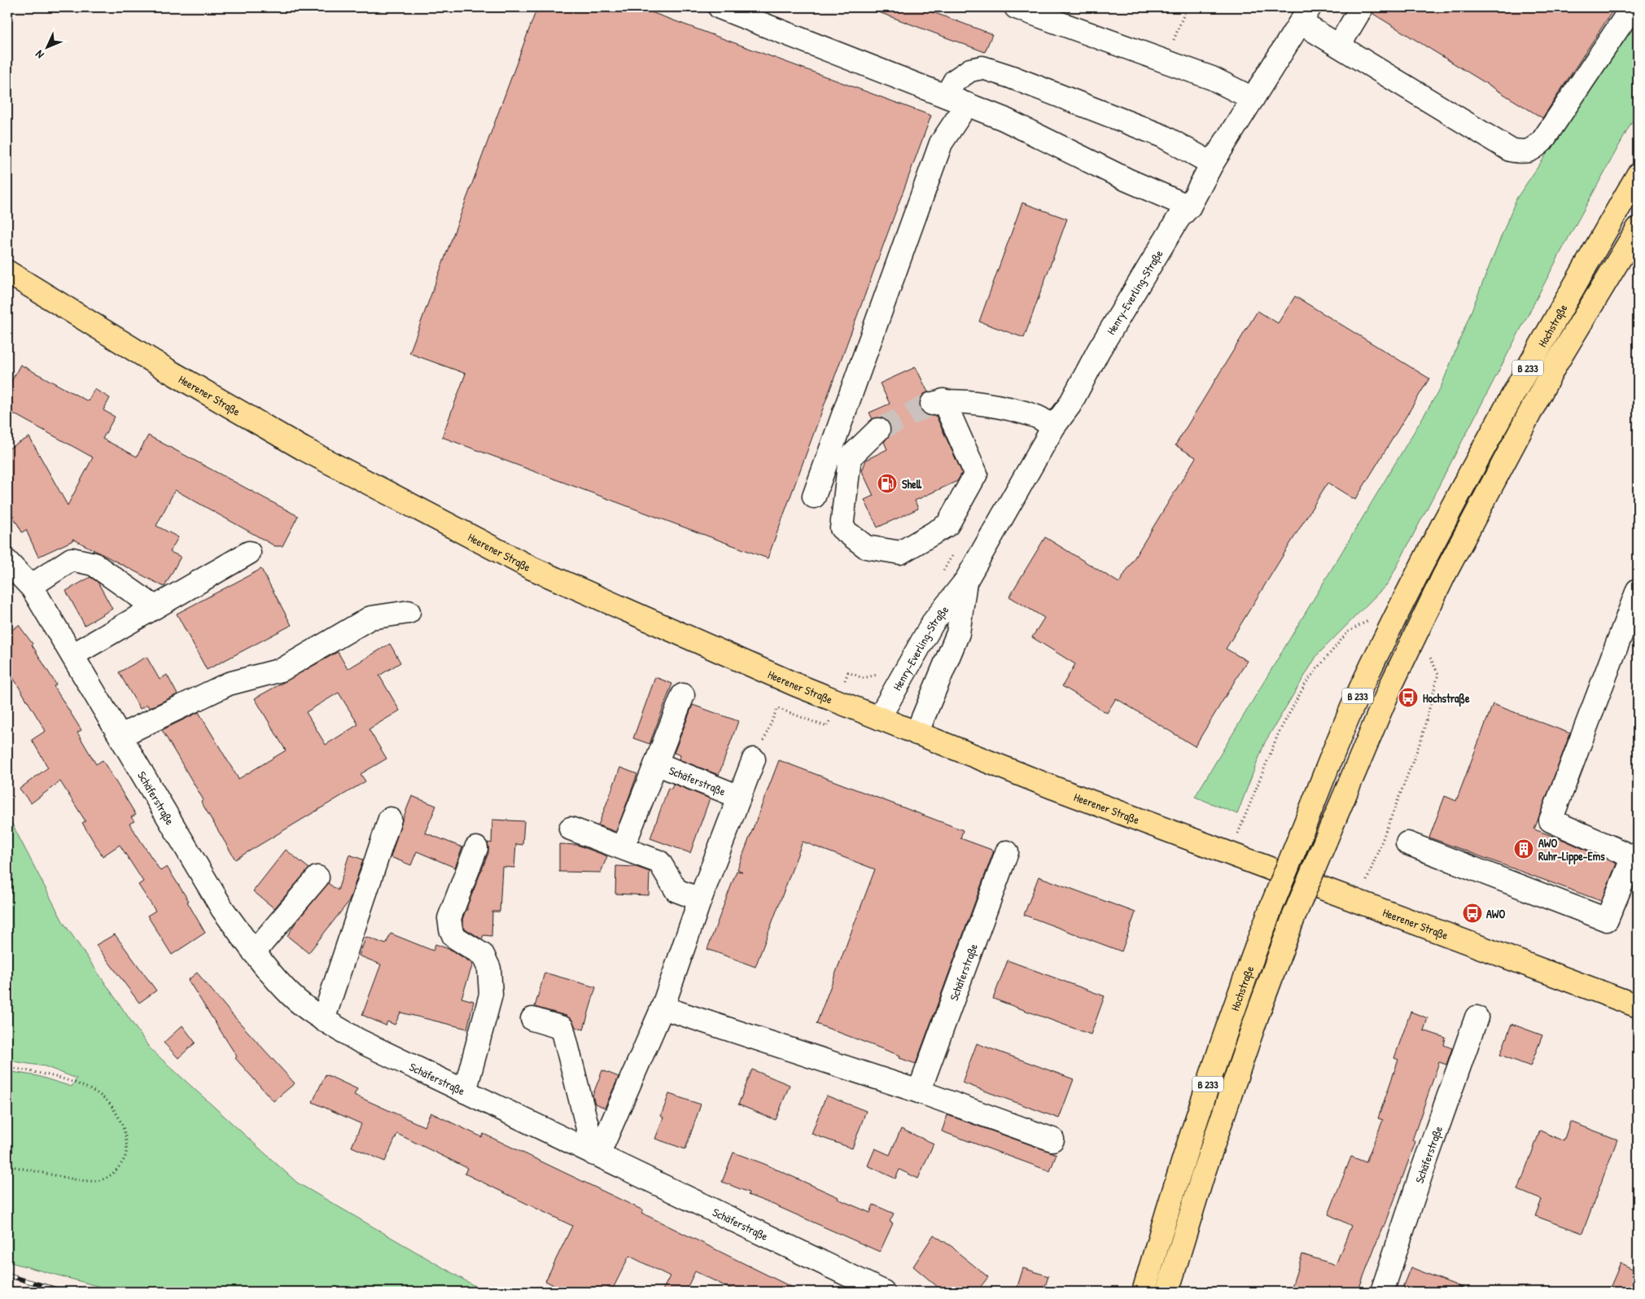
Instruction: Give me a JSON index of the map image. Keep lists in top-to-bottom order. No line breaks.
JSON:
{"streets":{"main road":["Hochstraße","B 233","Heerener Straße"],"street":["Henry-Everling-Straße","Schäferstraße"]},"crossings":[["Henry-Everling-Straße","Heerener Straße"]],"places":{"fuel station":["Shell"],"bus stop":["Hochstraße","AWO"],"building":["AWO Ruhr-Lippe-Ems"]},"north":"bottom left"}
